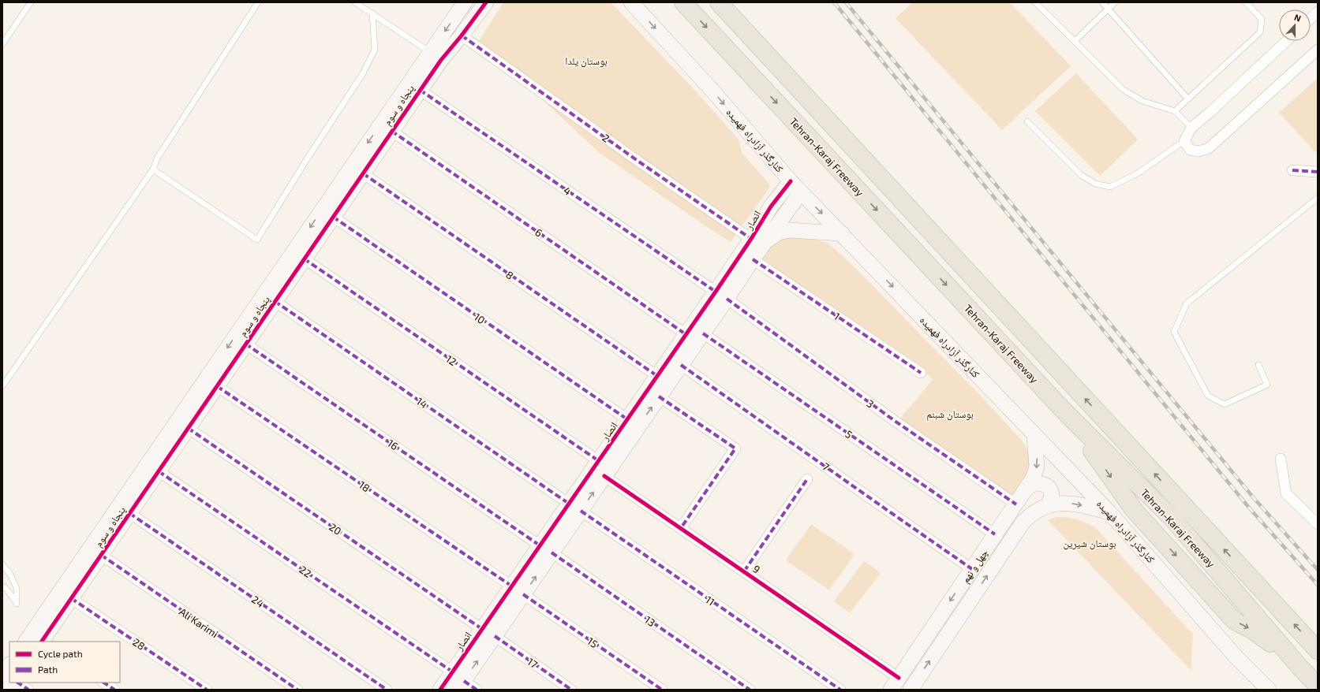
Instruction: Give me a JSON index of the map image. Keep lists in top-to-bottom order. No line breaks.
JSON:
{"streets":{"highway":["Tehran-Karaj Freeway"],"street":["پنجاه و سوم","2","کنارگذر آزادراه فهمیده","4","انصار","6","8","1","10","12","14","3","5","16","7","18","20","چهل و نهم","9","22","11","24","13","Ali Karimi","15","28","17"]},"crossings":[["پنجاه و سوم","2"],["پنجاه و سوم","4"],["پنجاه و سوم","6"],["پنجاه و سوم","8"],["پنجاه و سوم","10"],["پنجاه و سوم","12"],["پنجاه و سوم","14"],["پنجاه و سوم","16"],["پنجاه و سوم","18"],["پنجاه و سوم","20"],["پنجاه و سوم","22"],["پنجاه و سوم","24"],["پنجاه و سوم","Ali Karimi"],["پنجاه و سوم","28"],["2","انصار"],["کنارگذر آزادراه فهمیده","انصار"],["کنارگذر آزادراه فهمیده","چهل و نهم"],["4","انصار"],["4","3"],["انصار","6"],["انصار","8"],["انصار","1"],["انصار","10"],["انصار","12"],["انصار","14"],["انصار","3"],["انصار","5"],["انصار","16"],["انصار","7"],["انصار","18"],["انصار","20"],["انصار","9"],["انصار","22"],["انصار","11"],["انصار","13"],["انصار","15"],["انصار","17"],["14","11"],["3","چهل و نهم"],["5","چهل و نهم"],["16","13"],["7","چهل و نهم"],["18","15"],["20","17"],["چهل و نهم","9"]],"one_way":["کنارگذر آزادراه فهمیده"],"parks":["بوستان یلدا","بوستان شبنم","بوستان شیرین"],"legend":["Cycle path","Path"],"north":"top"}
